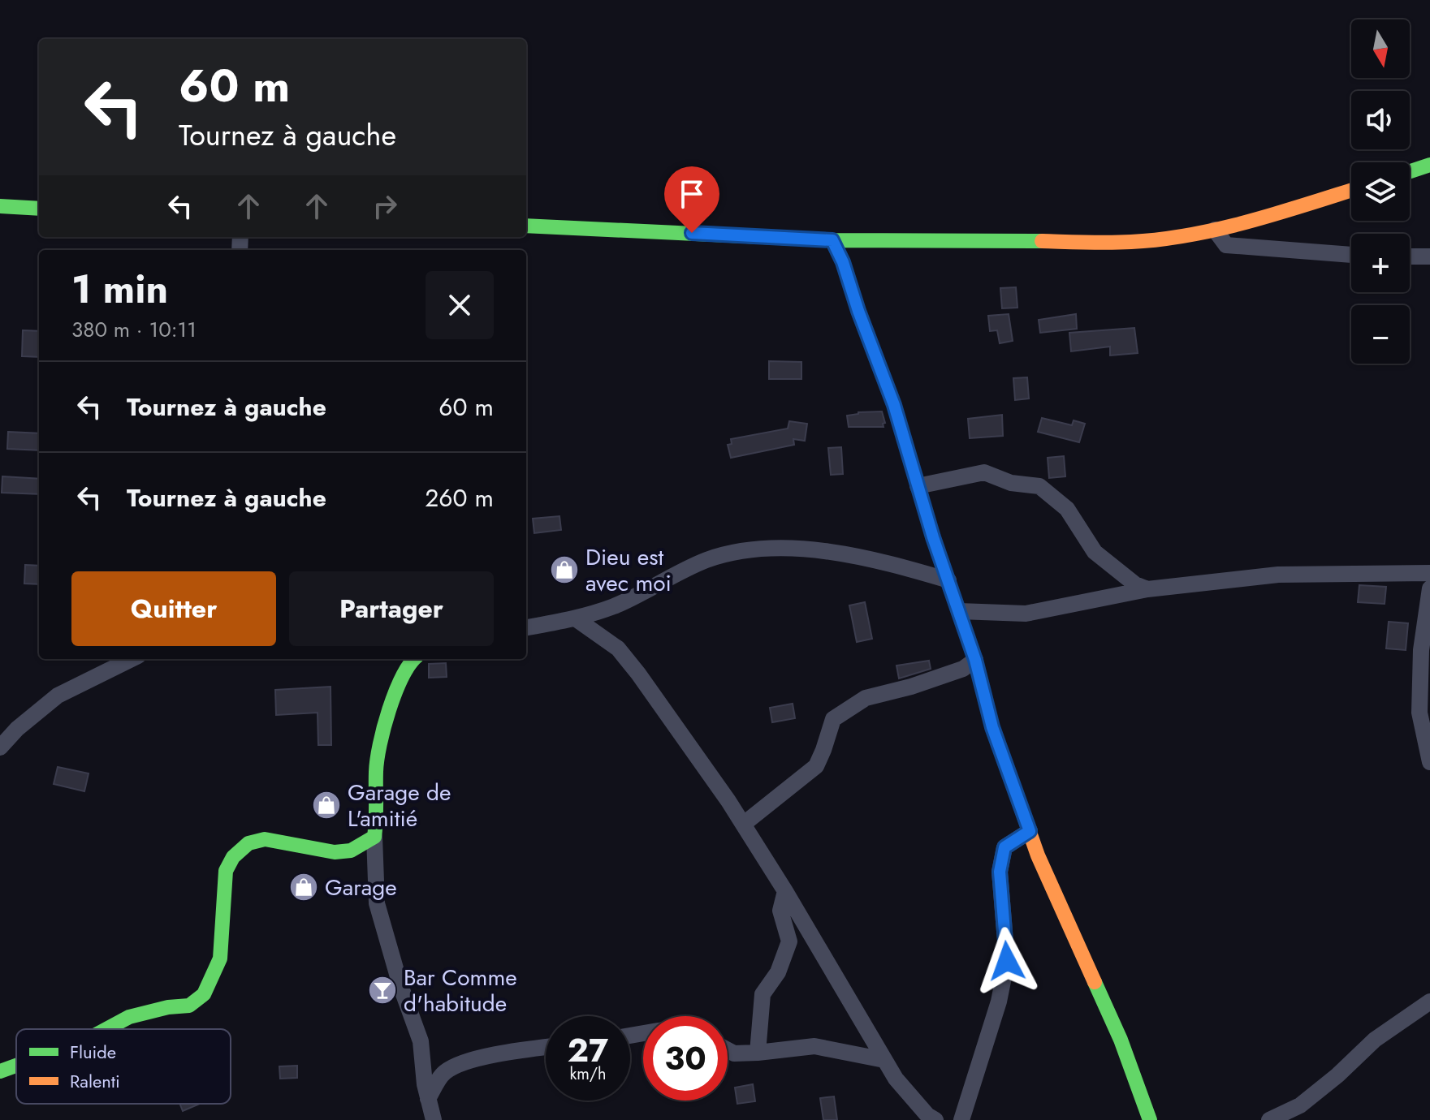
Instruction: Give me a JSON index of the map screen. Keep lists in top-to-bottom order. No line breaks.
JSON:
{"places":{"shop":["Dieu est avec moi","Garage de L'amitié","Garage"],"bar":["Bar Comme d'habitude"]},"legend":["Fluide","Ralenti"],"north":"bottom","page":{"map_buttons":["+","−"],"turn":["60 m","Tournez à gauche"],"heading":["1 min","380 m · 10:11"],"list":[{"name":"Tournez à gauche","value":"60 m"},{"name":"Tournez à gauche","value":"260 m"}],"buttons":["Quitter","Partager"],"speed":"27 km/h","limit":"30"}}
